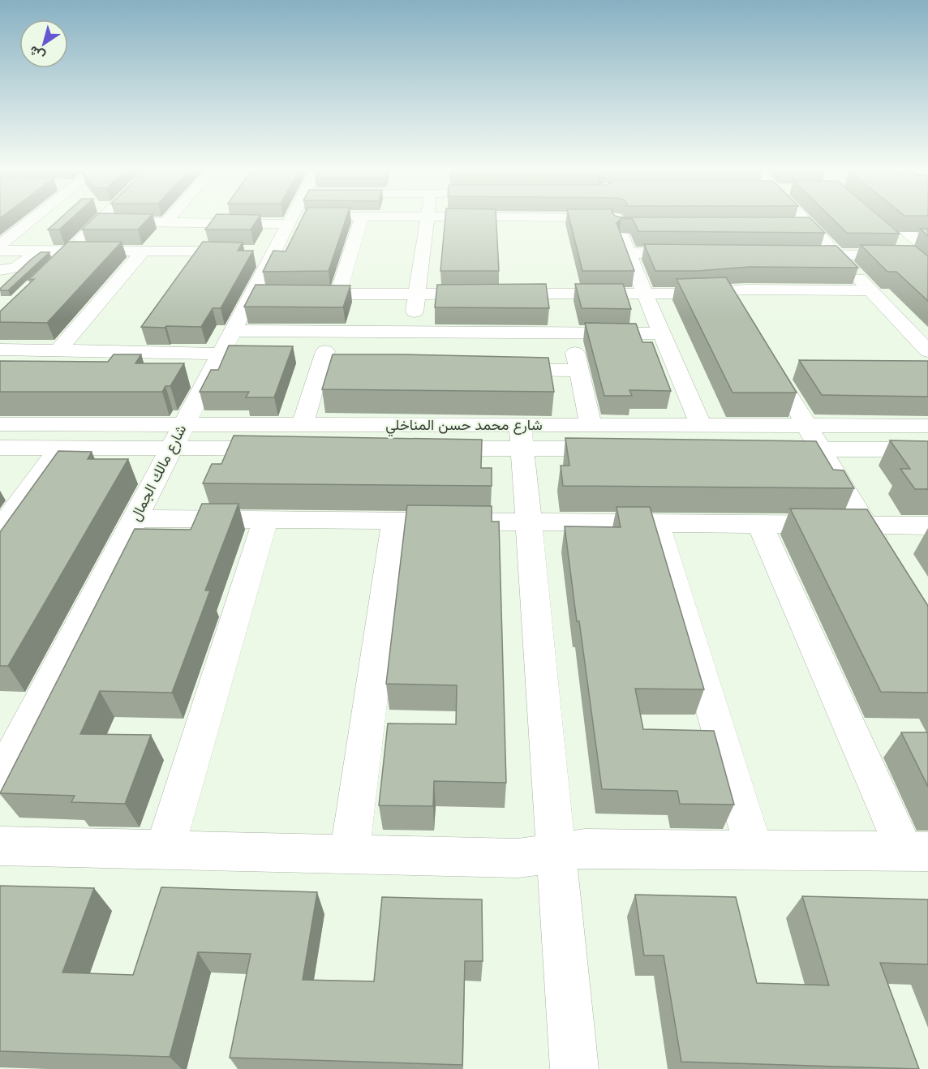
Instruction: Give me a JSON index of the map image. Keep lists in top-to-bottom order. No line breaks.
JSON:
{"streets":{"street":["شارع محمد حسن المناخلي","شارع مالك الجمال"]},"crossings":[["شارع محمد حسن المناخلي","شارع مالك الجمال"]],"north":"bottom left"}
